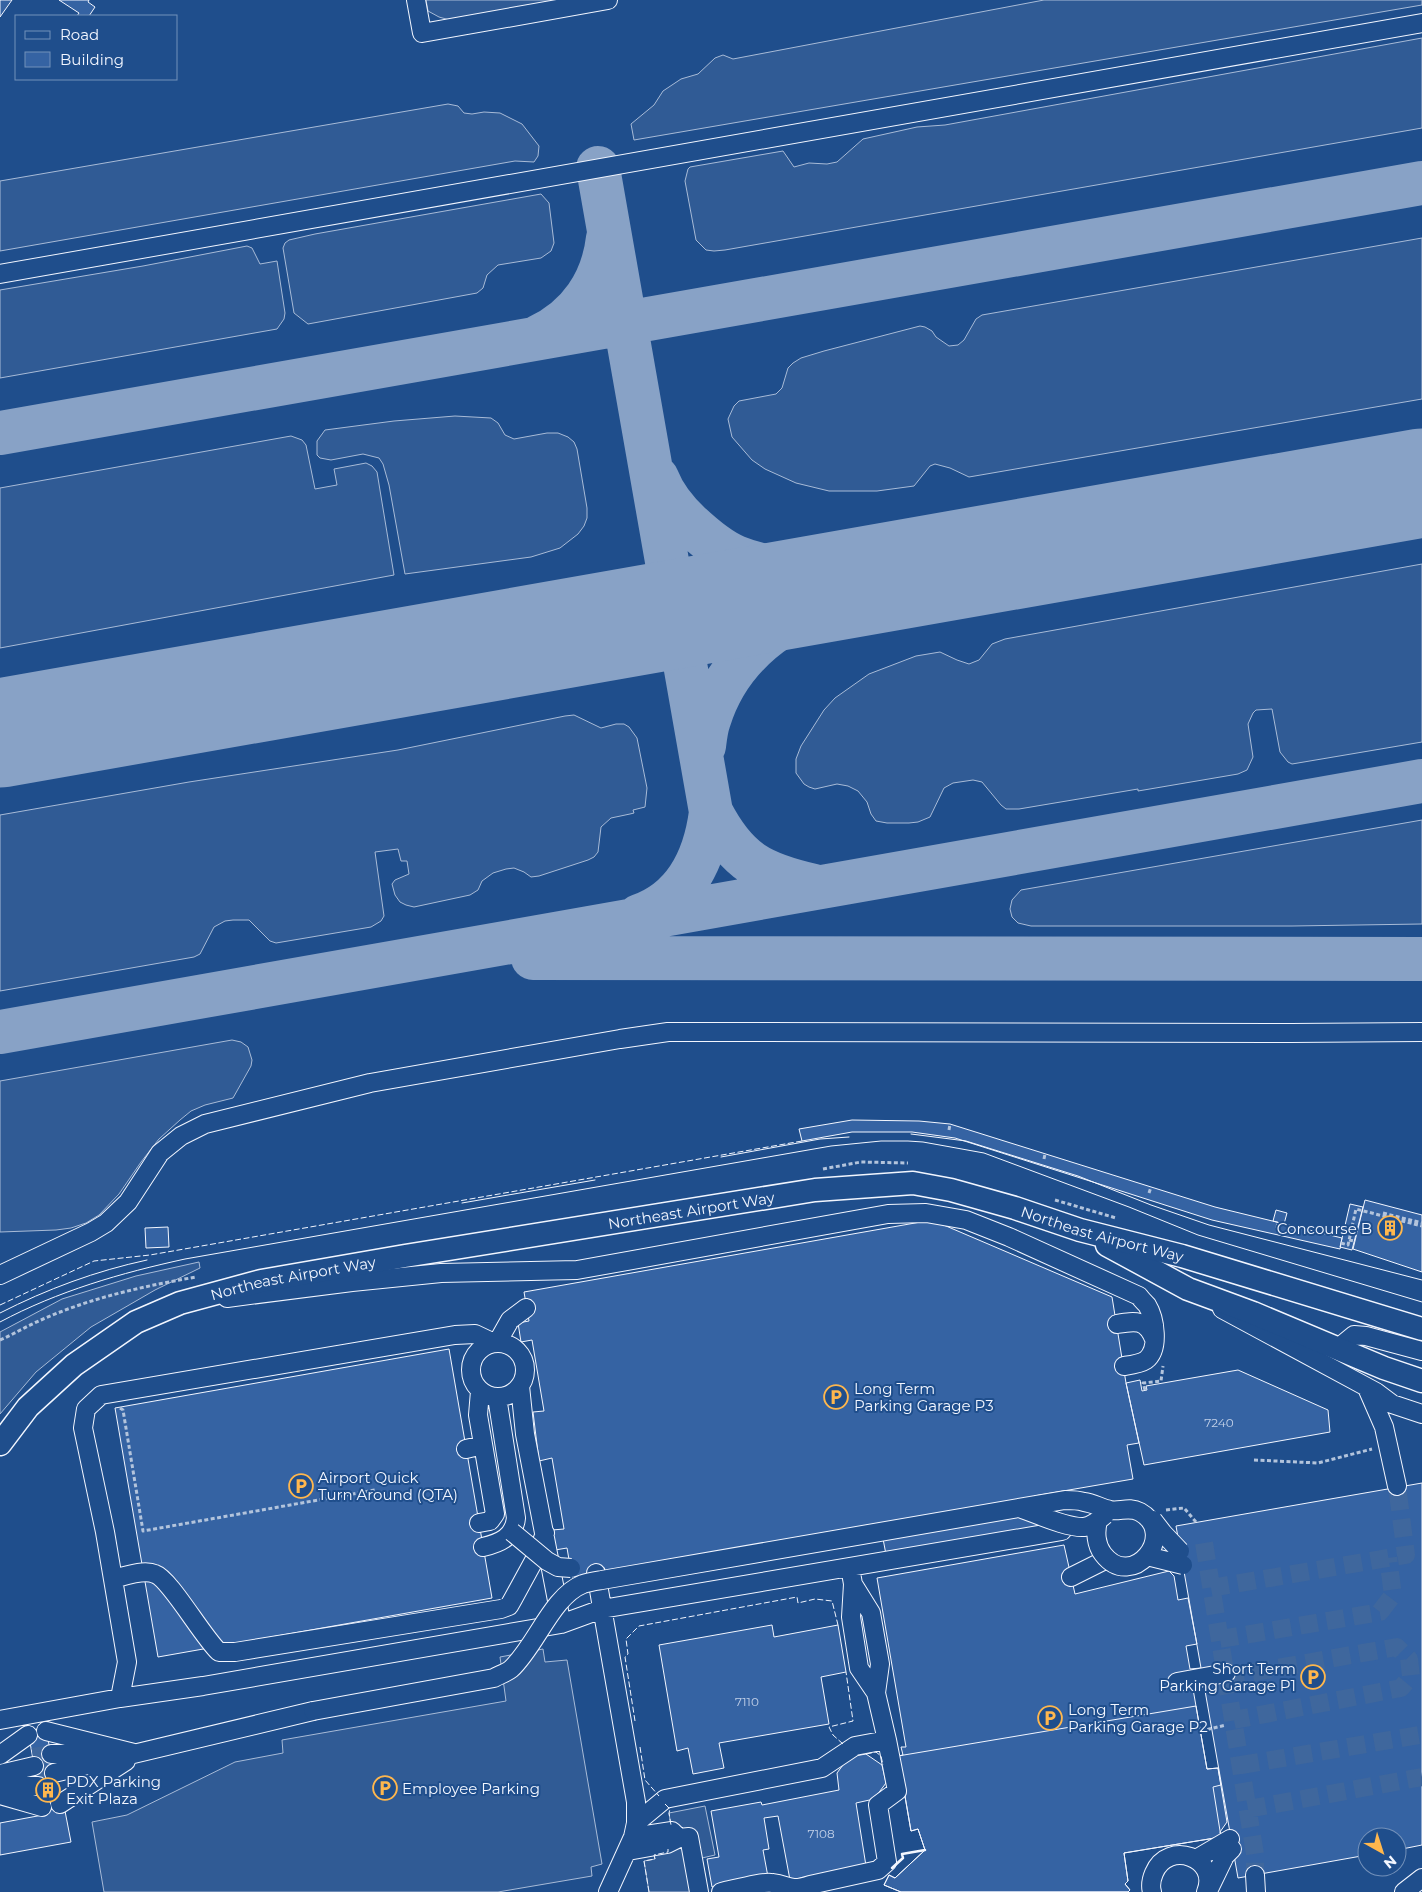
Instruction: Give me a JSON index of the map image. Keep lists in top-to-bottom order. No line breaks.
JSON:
{"streets":{"main road":["Northeast Airport Way"]},"places":{"building":["Concourse B","PDX Parking Exit Plaza"],"parking":["Long Term Parking Garage P3","Airport Quick Turn Around (QTA)","Short Term Parking Garage P1","Long Term Parking Garage P2","Employee Parking"]},"house_numbers":["7240","7110","7108"],"legend":["Road","Building"],"north":"bottom right"}
